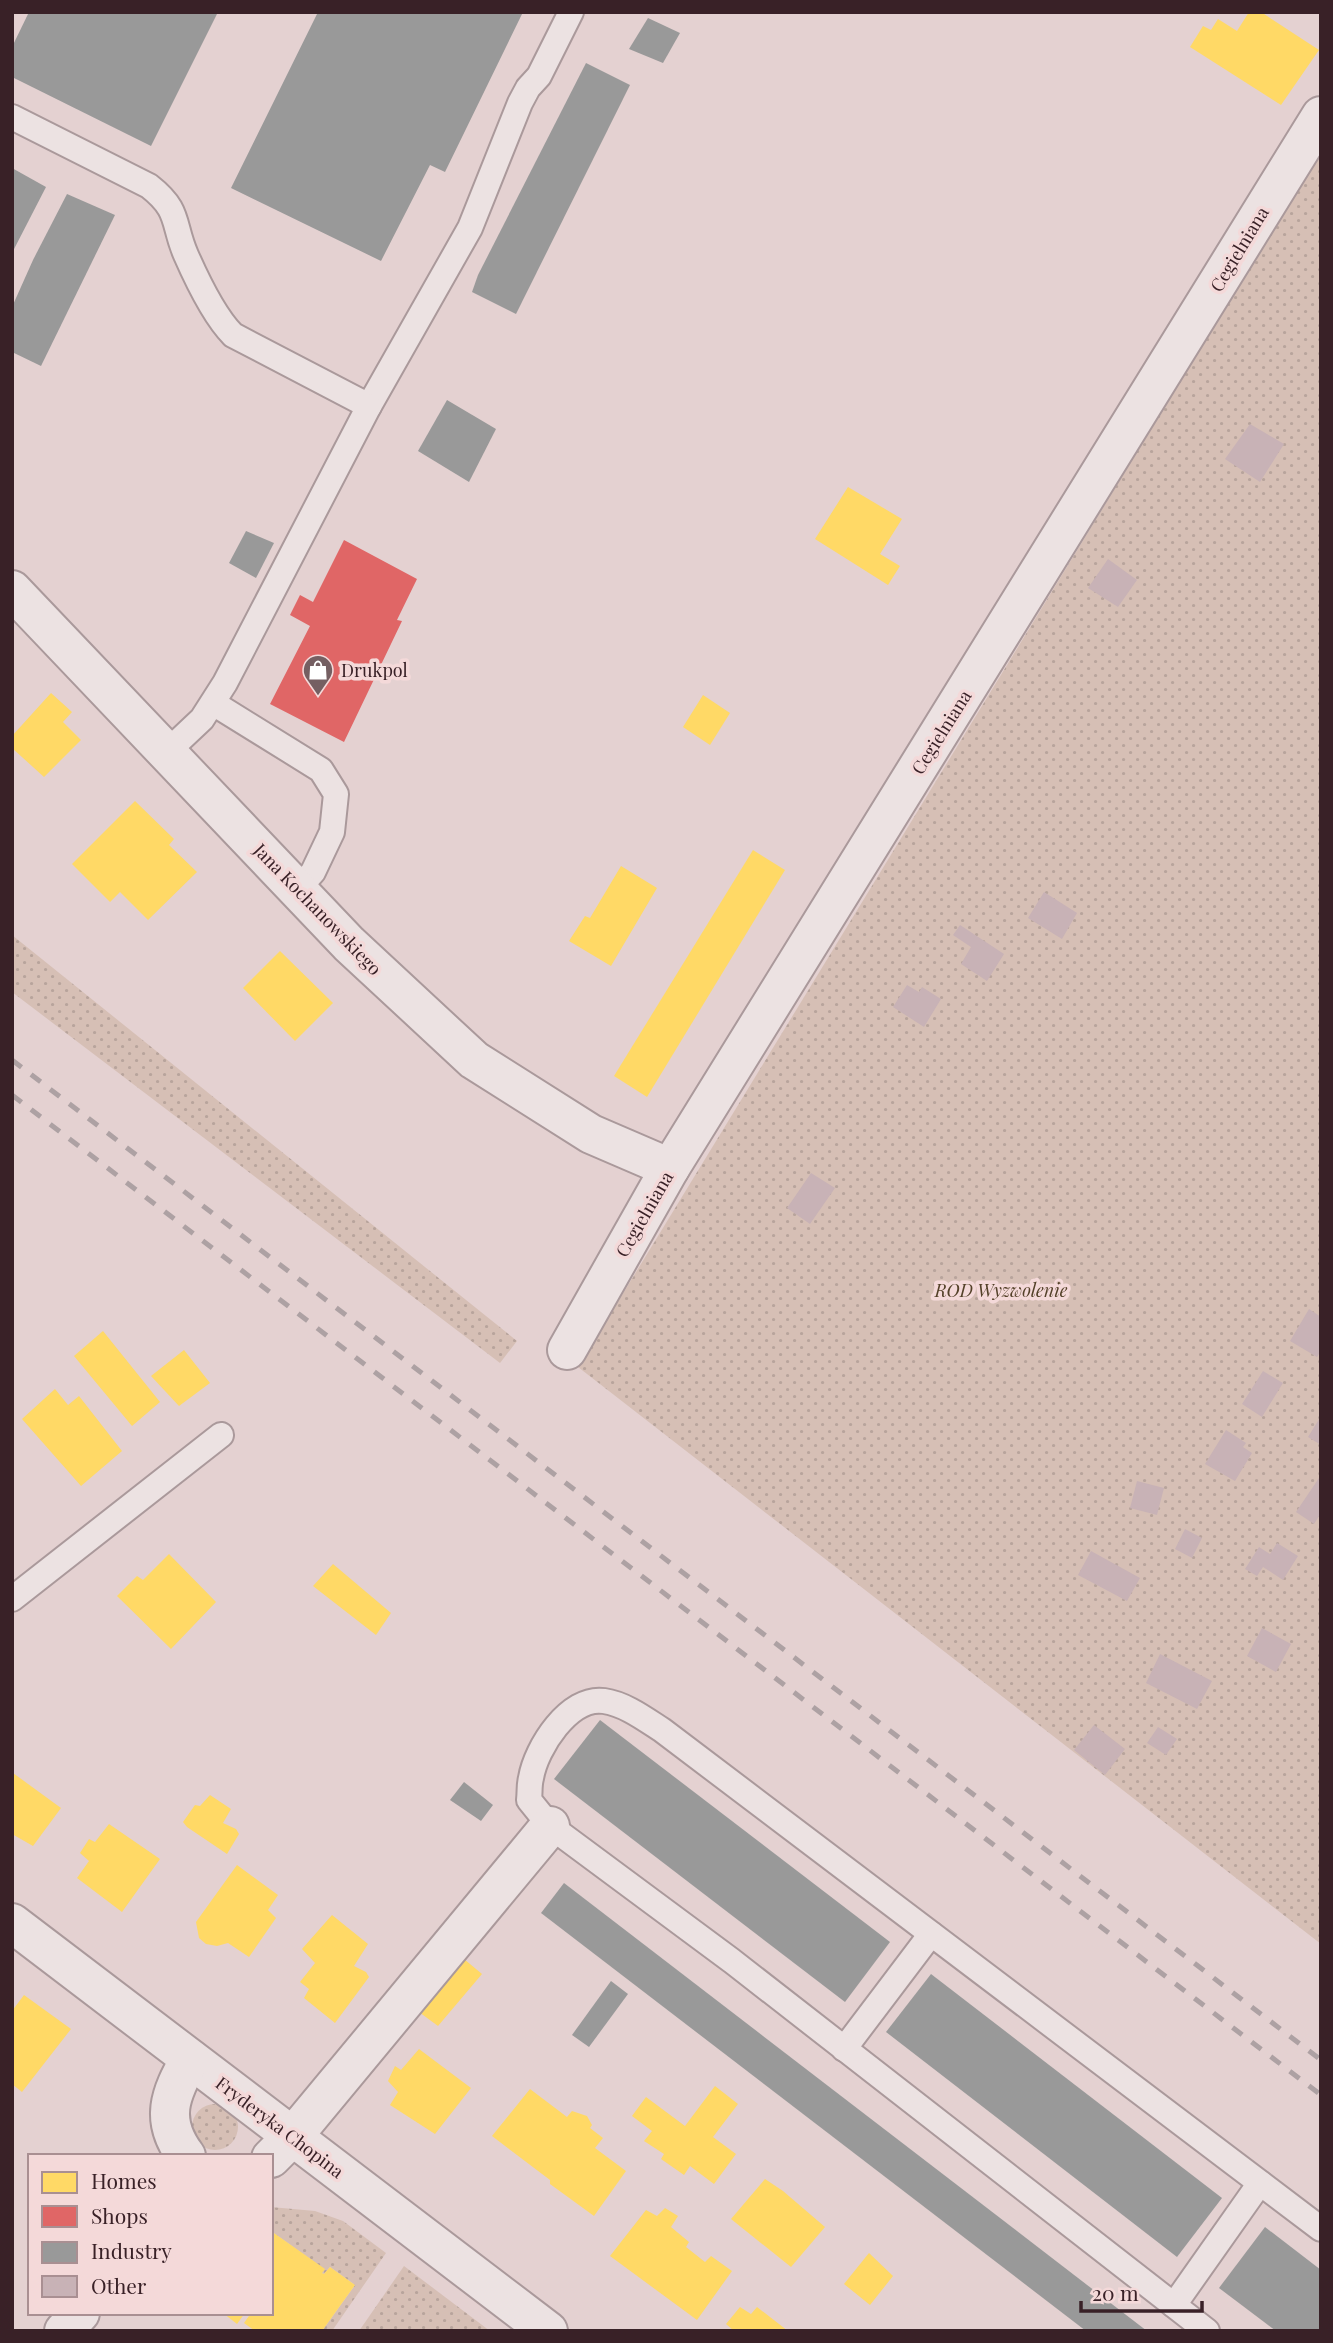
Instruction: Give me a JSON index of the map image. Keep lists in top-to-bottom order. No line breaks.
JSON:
{"streets":{"street":["Cegielniana","Jana Kochanowskiego","Fryderyka Chopina"]},"crossings":[["Cegielniana","Jana Kochanowskiego"]],"parks":["ROD Wyzwolenie"],"places":{"shop":["Drukpol"]},"legend":["Homes","Shops","Industry","Other"],"scale_bar":"20 m"}
